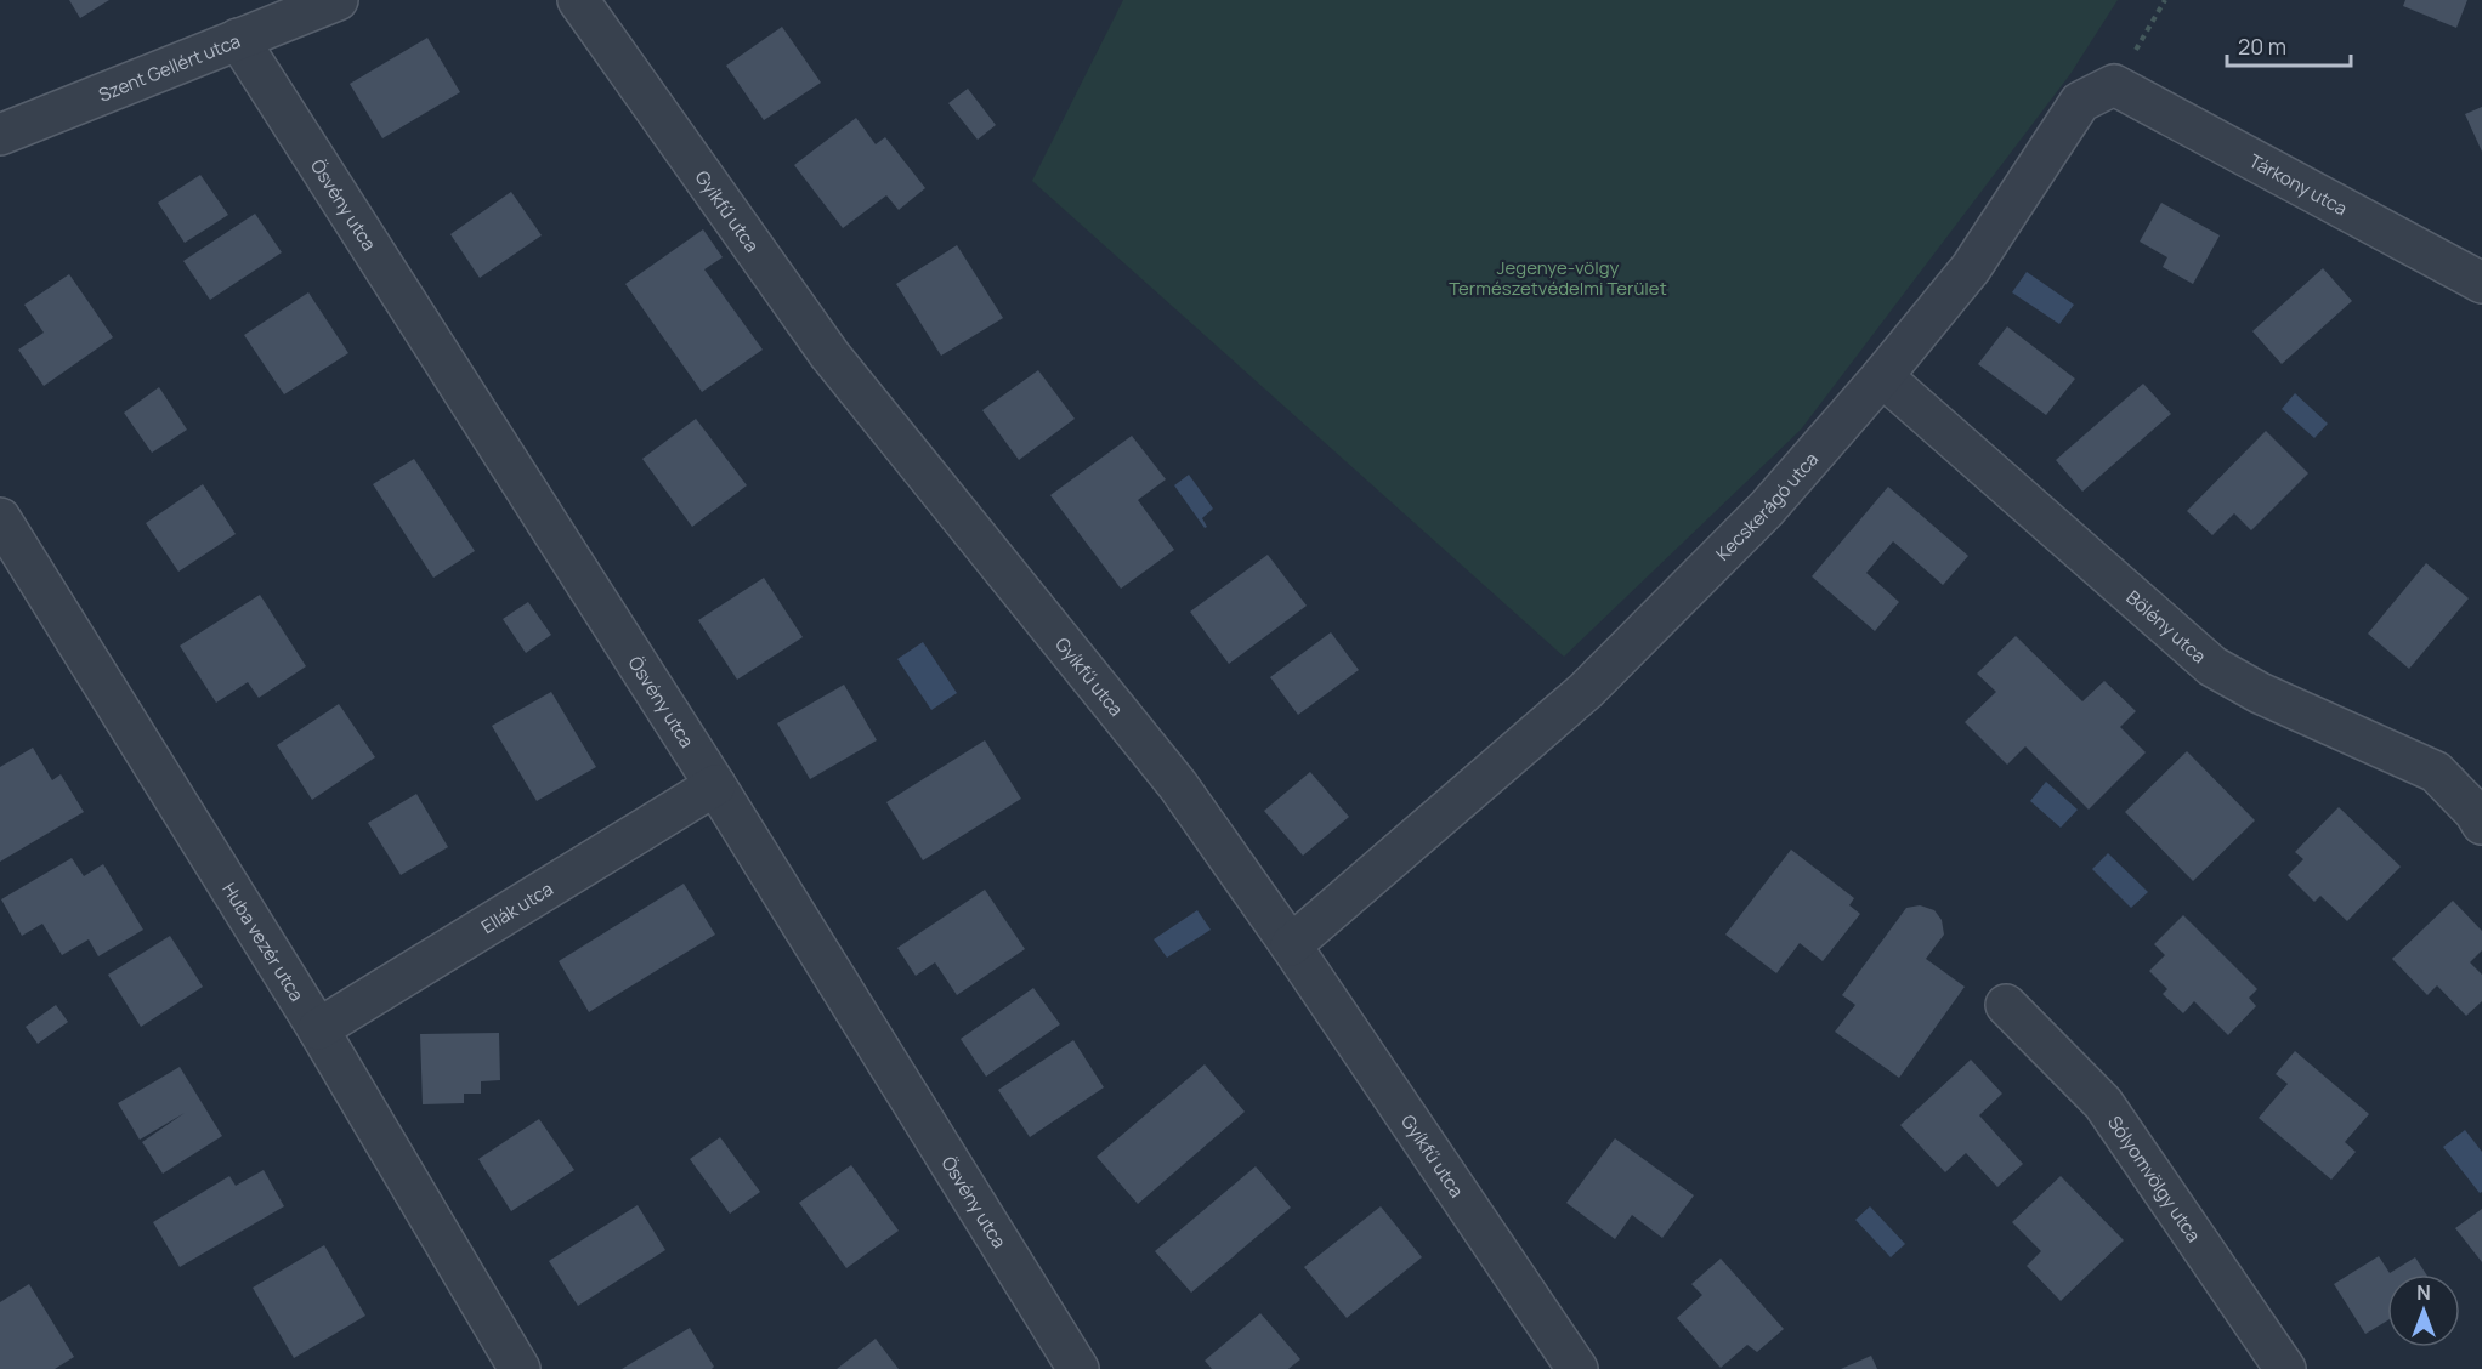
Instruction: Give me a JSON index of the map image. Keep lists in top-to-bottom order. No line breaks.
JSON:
{"streets":{"street":["Szent Gellért utca","Tárkony utca","Ösvény utca","Gyíkfű utca","Kecskerágó utca","Bölény utca","Ellák utca","Huba vezér utca","Sólyomvölgy utca"]},"crossings":[["Szent Gellért utca","Ösvény utca"],["Tárkony utca","Kecskerágó utca"],["Ösvény utca","Ellák utca"],["Gyíkfű utca","Kecskerágó utca"],["Kecskerágó utca","Bölény utca"],["Ellák utca","Huba vezér utca"]],"parks":["Jegenye-völgy Természetvédelmi Terület"],"scale_bar":"20 m","north":"top"}
